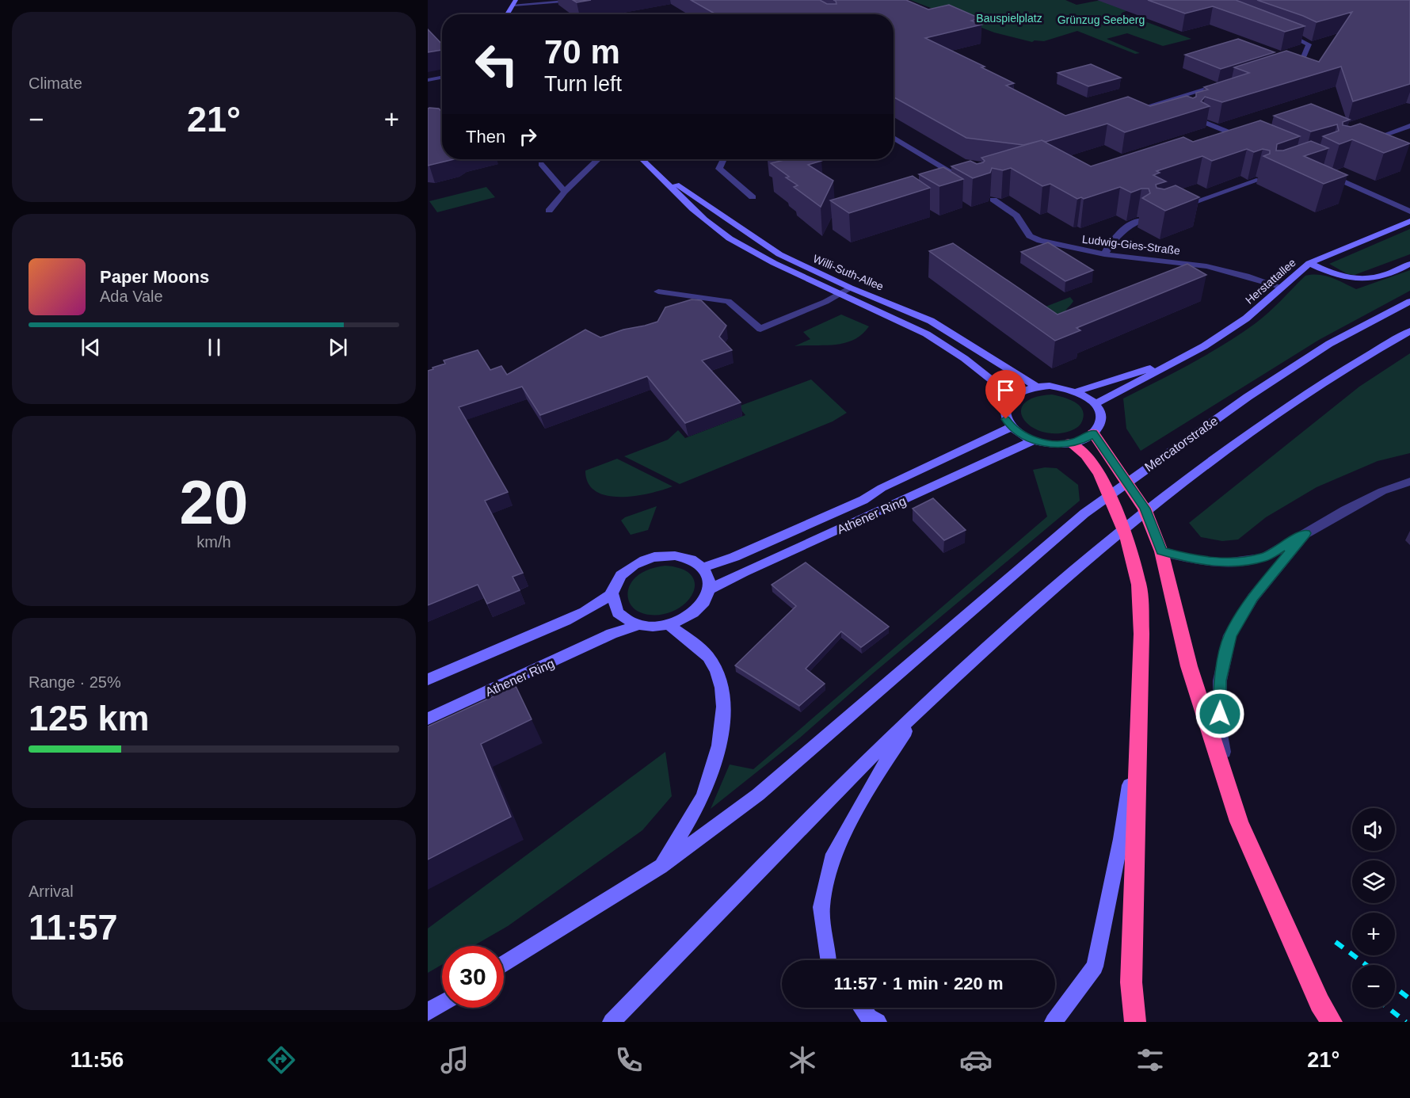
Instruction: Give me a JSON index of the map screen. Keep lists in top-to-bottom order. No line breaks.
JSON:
{"streets":{"street":["Ludwig-Gies-Straße","Willi-Suth-Allee","Herstattallee","Mercatorstraße","Athener Ring"]},"crossings":[["Ludwig-Gies-Straße","Herstattallee"],["Willi-Suth-Allee","Herstattallee"],["Willi-Suth-Allee","Athener Ring"],["Herstattallee","Athener Ring"]],"parks":["Bauspielplatz","Grünzug Seeberg"],"page":{"tile":["Climate",["20","km/h"],["Range · 25%","125 km"],["Arrival","11:57"]],"turn":["70 m","Turn left"],"heat":["−","21°","+"],"then":"Then","song":["Paper Moons","Ada Vale"],"map_buttons":["+","−"],"limit":"30","trip":"11:57 · 1 min · 220 m","tabs":["11:56","21°"]}}
